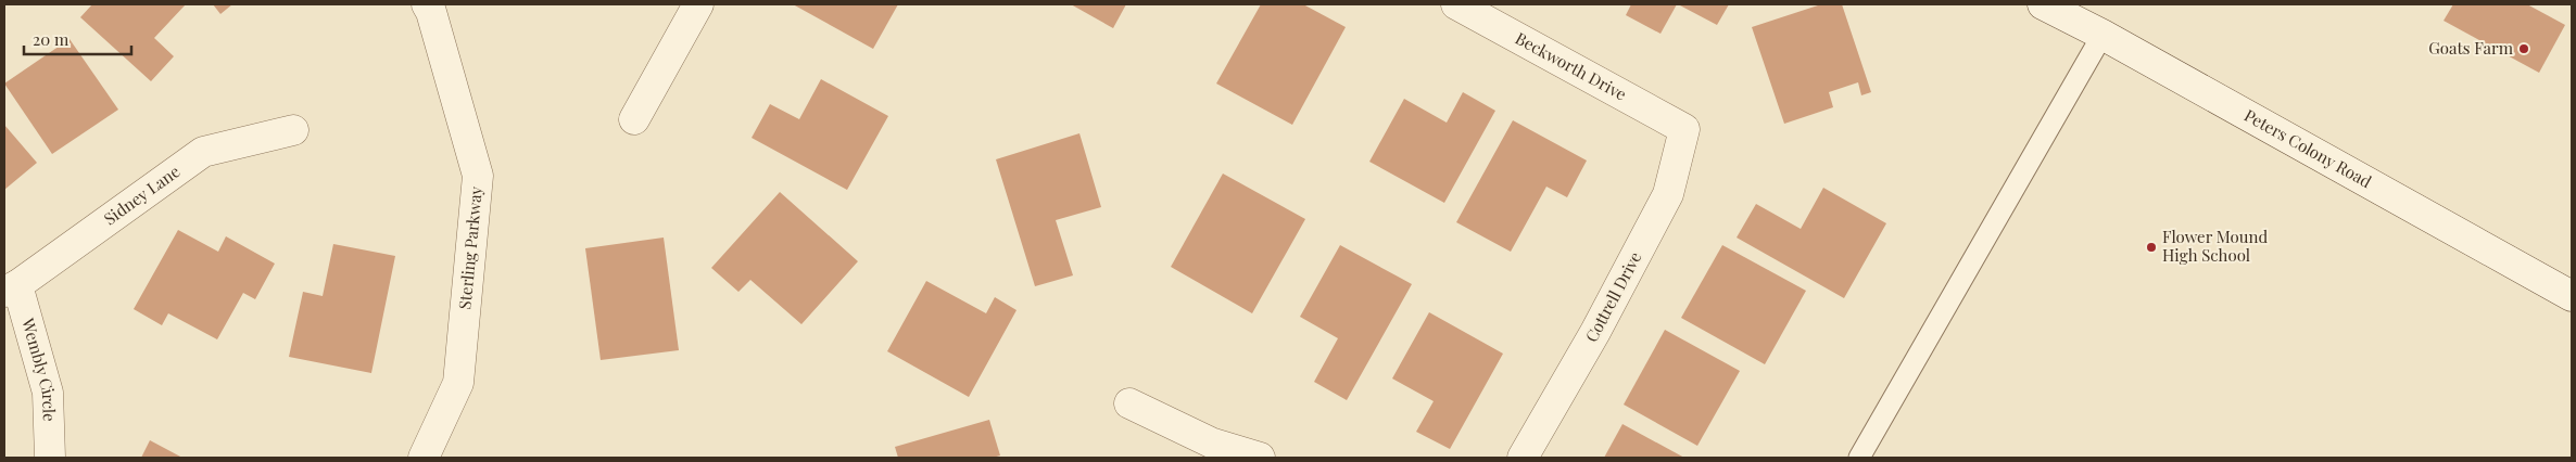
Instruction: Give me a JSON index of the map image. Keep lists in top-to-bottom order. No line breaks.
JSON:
{"streets":{"street":["Beckworth Drive","Peters Colony Road","Sidney Lane","Sterling Parkway","Cottrell Drive","Wembly Circle"]},"crossings":[["Beckworth Drive","Cottrell Drive"],["Sidney Lane","Wembly Circle"]],"places":["Goats Farm","Flower Mound High School"],"scale_bar":"20 m"}
